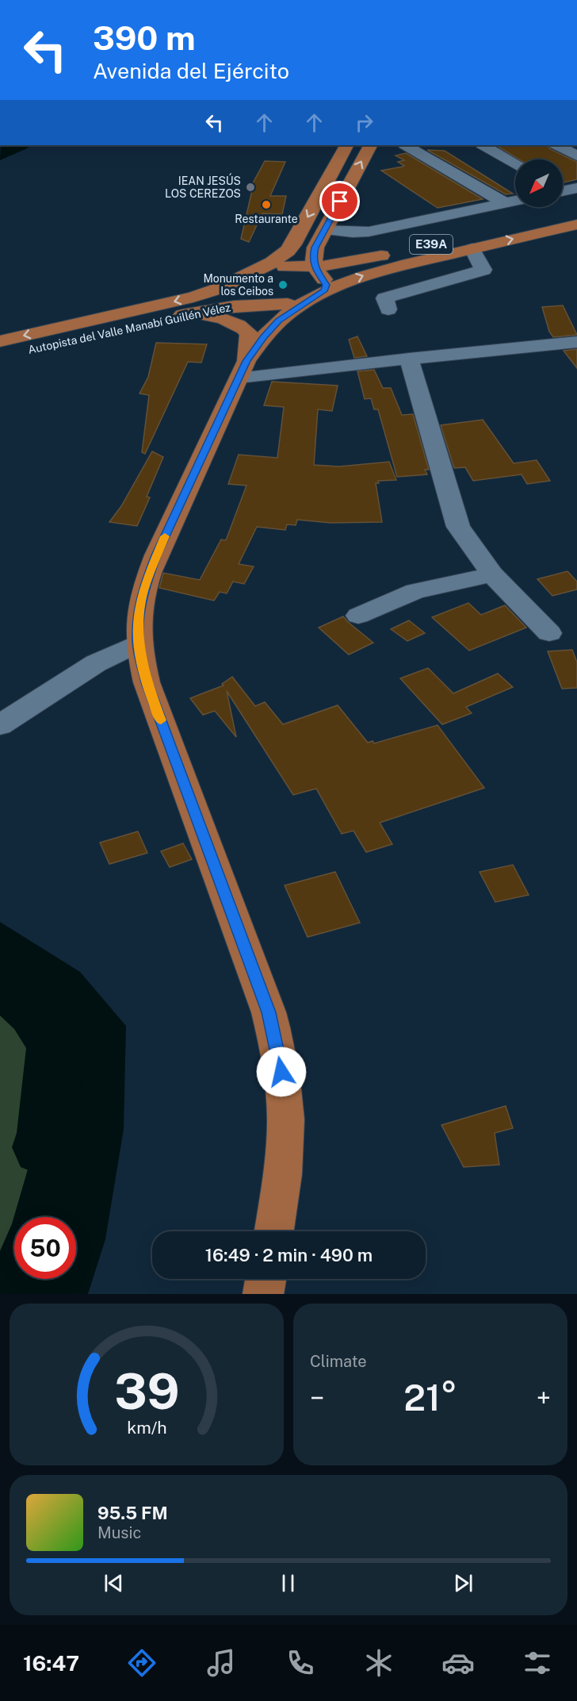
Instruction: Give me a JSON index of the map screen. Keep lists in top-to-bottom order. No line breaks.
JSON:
{"streets":{"main road":["E39A","Autopista del Valle Manabí Guillén Vélez"]},"crossings":[["E39A","Autopista del Valle Manabí Guillén Vélez"]],"places":["IEAN JESÚS LOS CEREZOS","Restaurante","Monumento a los Ceibos"],"north":"bottom left","page":{"turn":["390 m","Avenida del Ejército"],"limit":"50","trip":"16:49 · 2 min · 490 m","tile":"Climate","heat":["−","21°","+"],"song":["95.5 FM","Music"],"tabs":"16:47","gauge":["39","km/h"]}}
